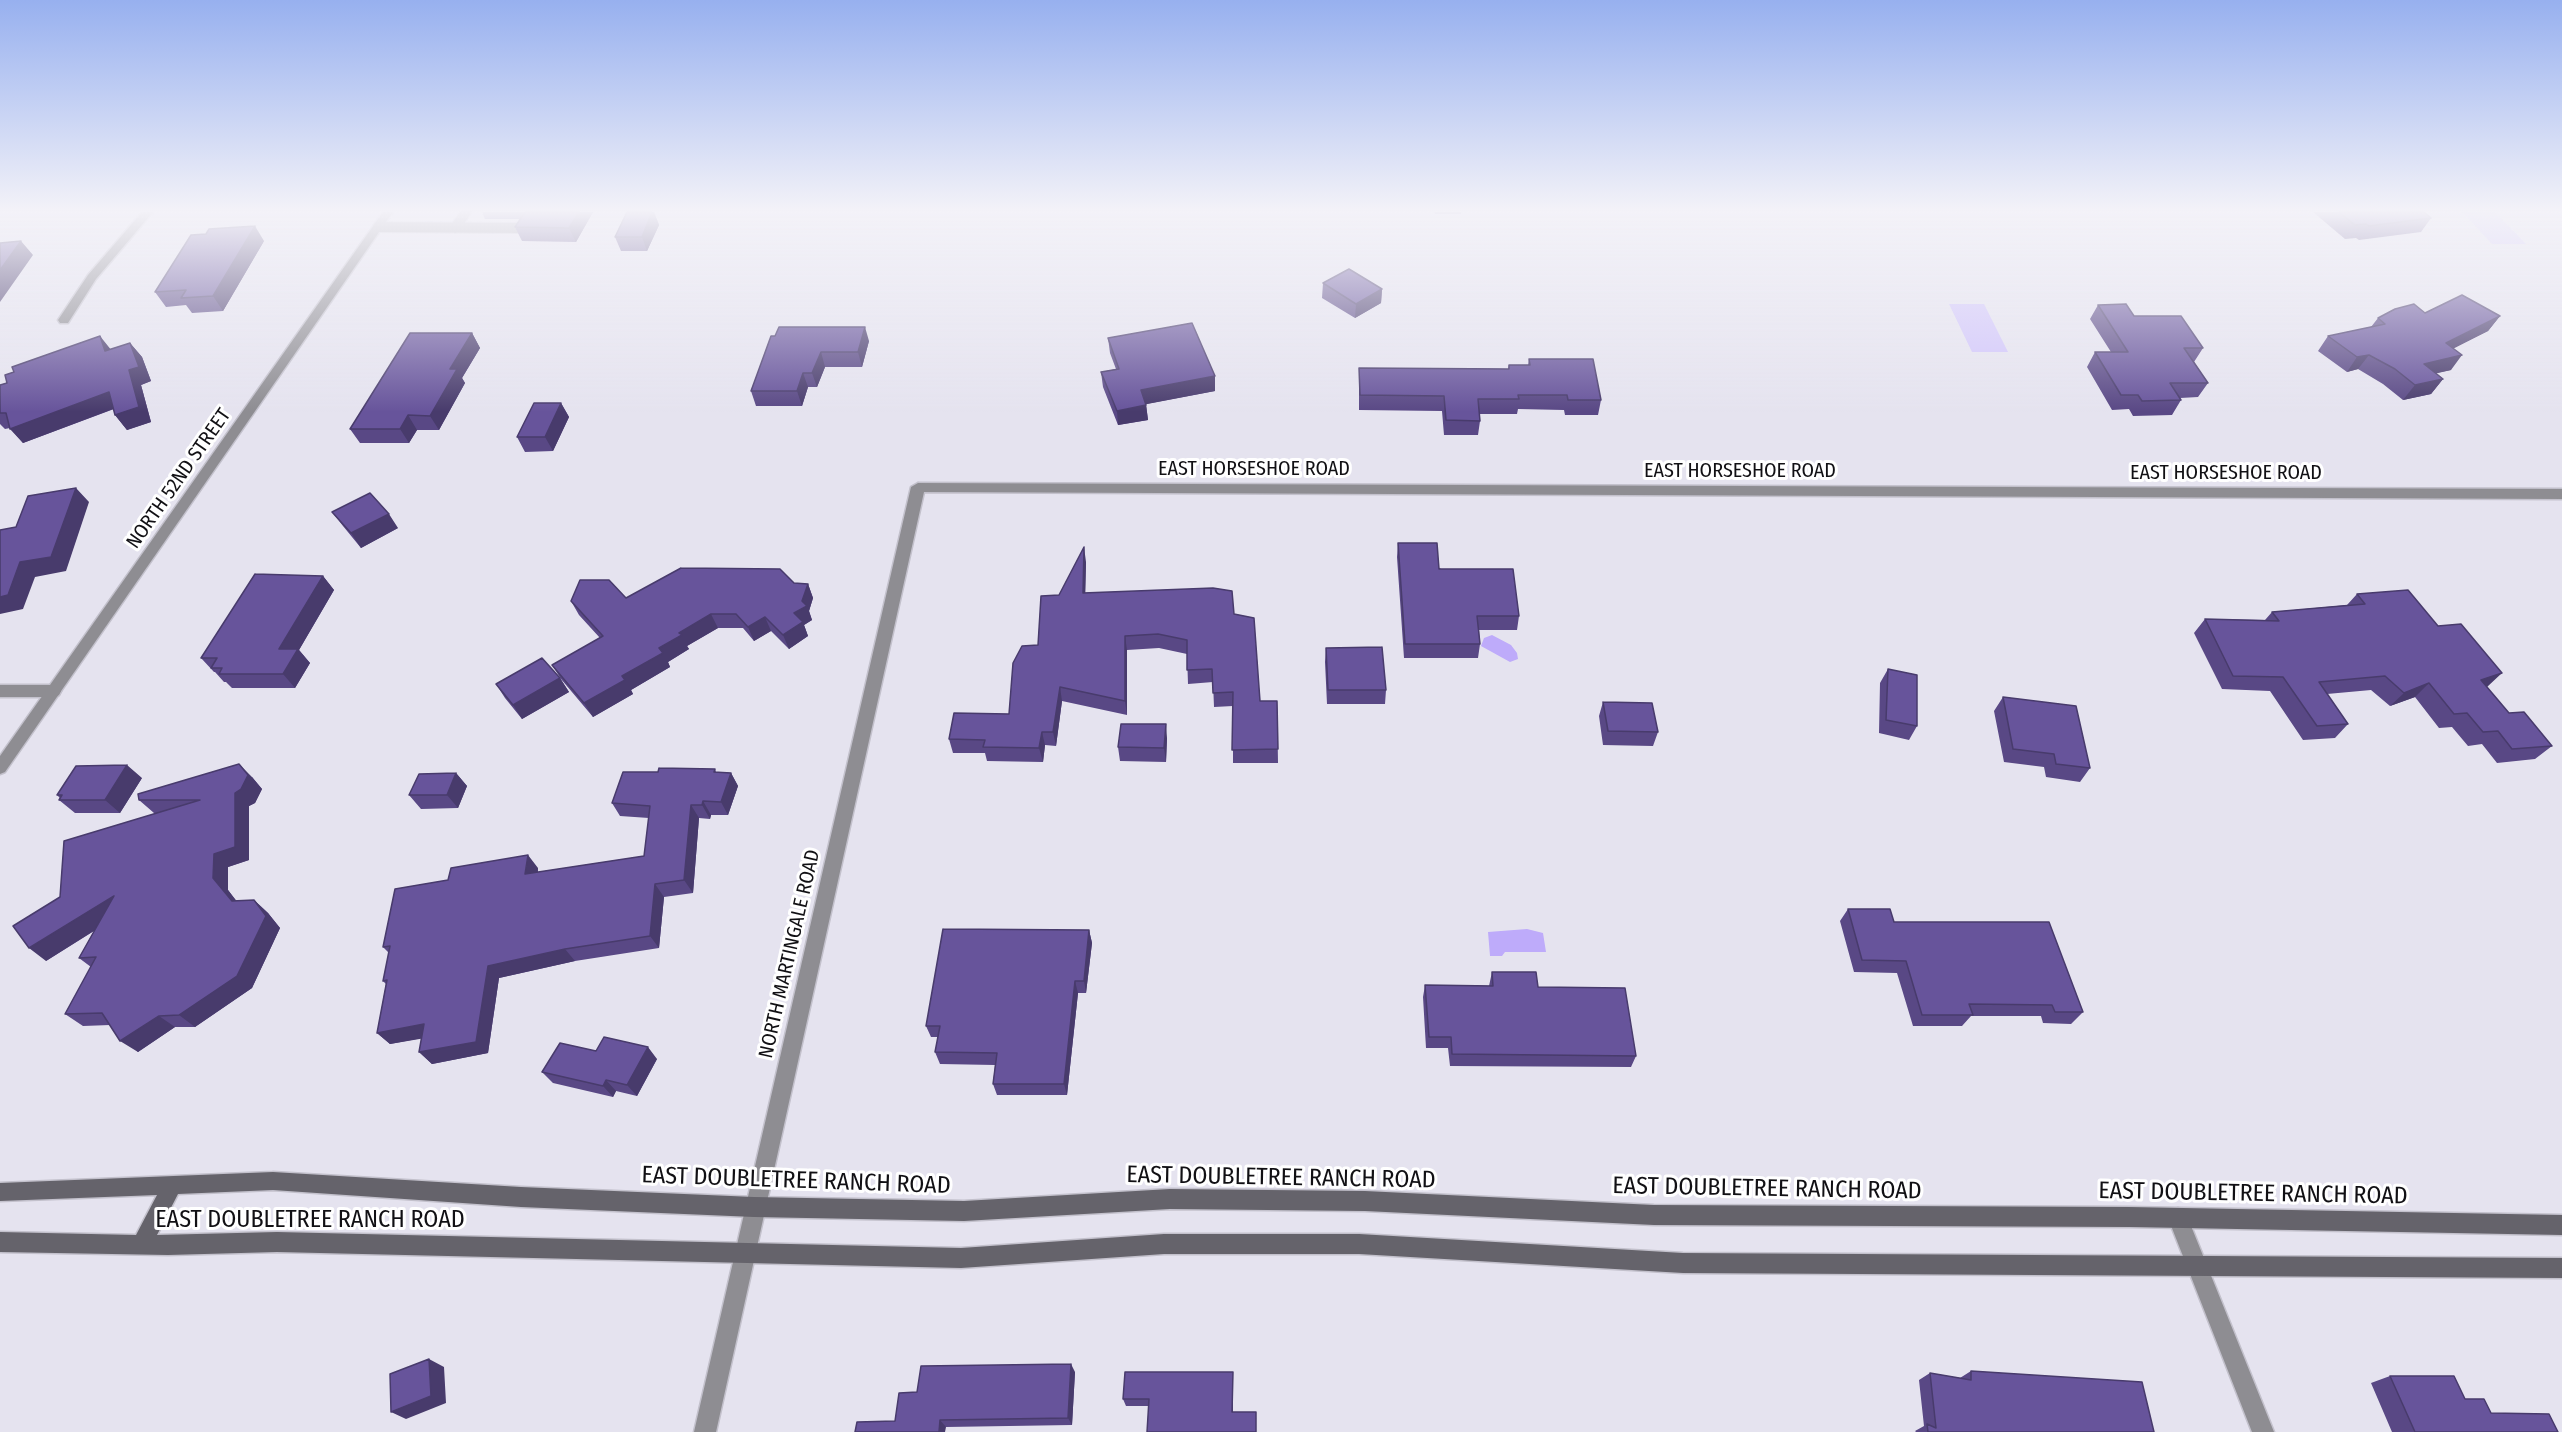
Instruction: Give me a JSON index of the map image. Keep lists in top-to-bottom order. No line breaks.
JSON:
{"streets":{"main road":["EAST DOUBLETREE RANCH ROAD"],"street":["EAST HORSESHOE ROAD","NORTH 52ND STREET","NORTH MARTINGALE ROAD"]},"crossings":[["EAST HORSESHOE ROAD","NORTH MARTINGALE ROAD"],["NORTH MARTINGALE ROAD","EAST DOUBLETREE RANCH ROAD"]]}
